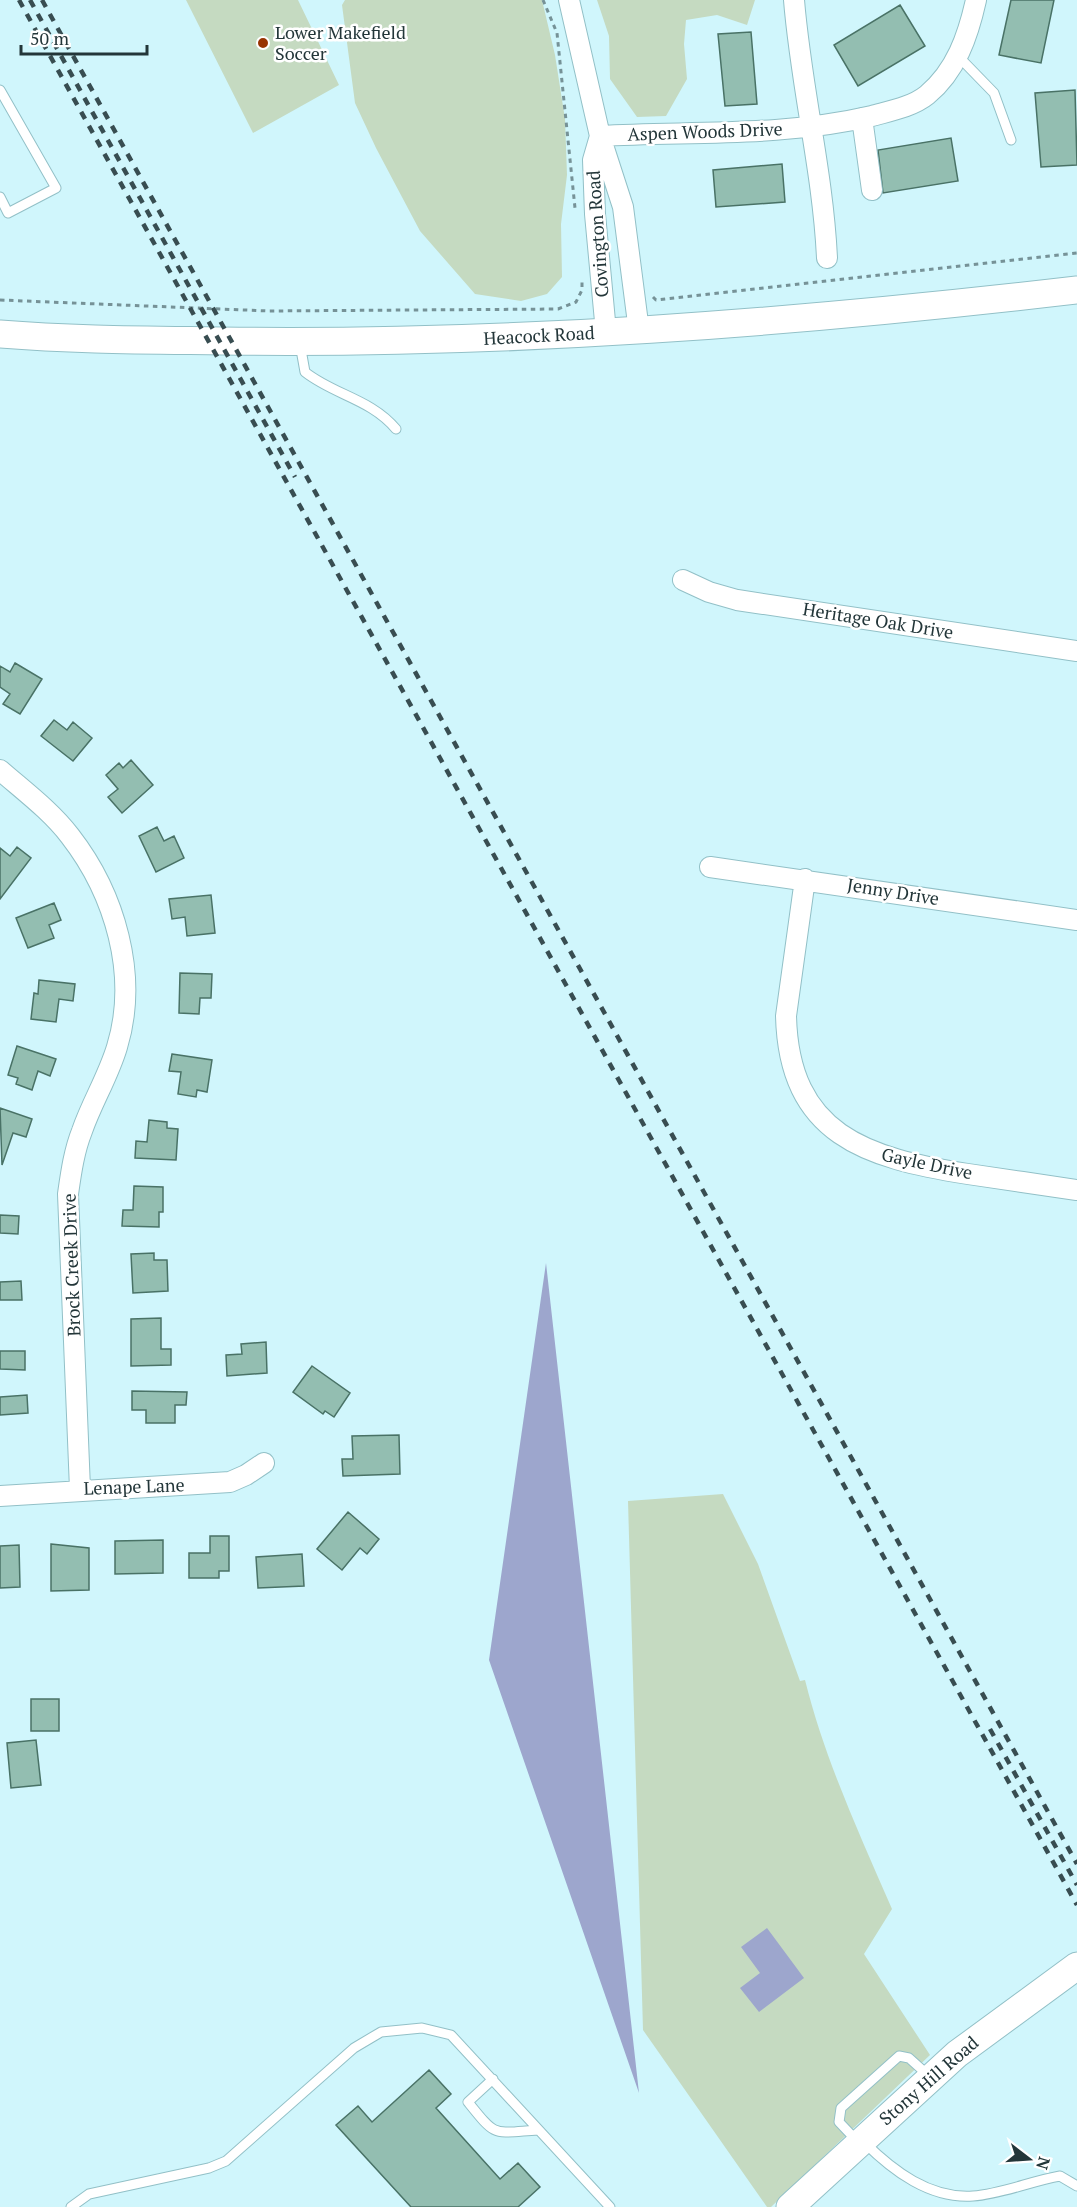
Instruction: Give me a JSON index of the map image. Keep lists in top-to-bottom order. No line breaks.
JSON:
{"streets":{"main road":["Heacock Road","Stony Hill Road"],"street":["Aspen Woods Drive","Covington Road","Heritage Oak Drive","Jenny Drive","Gayle Drive","Brock Creek Drive","Lenape Lane"]},"crossings":[["Aspen Woods Drive","Covington Road"],["Covington Road","Heacock Road"],["Jenny Drive","Gayle Drive"],["Brock Creek Drive","Lenape Lane"]],"places":["Lower Makefield Soccer"],"scale_bar":"50 m","north":"right"}
